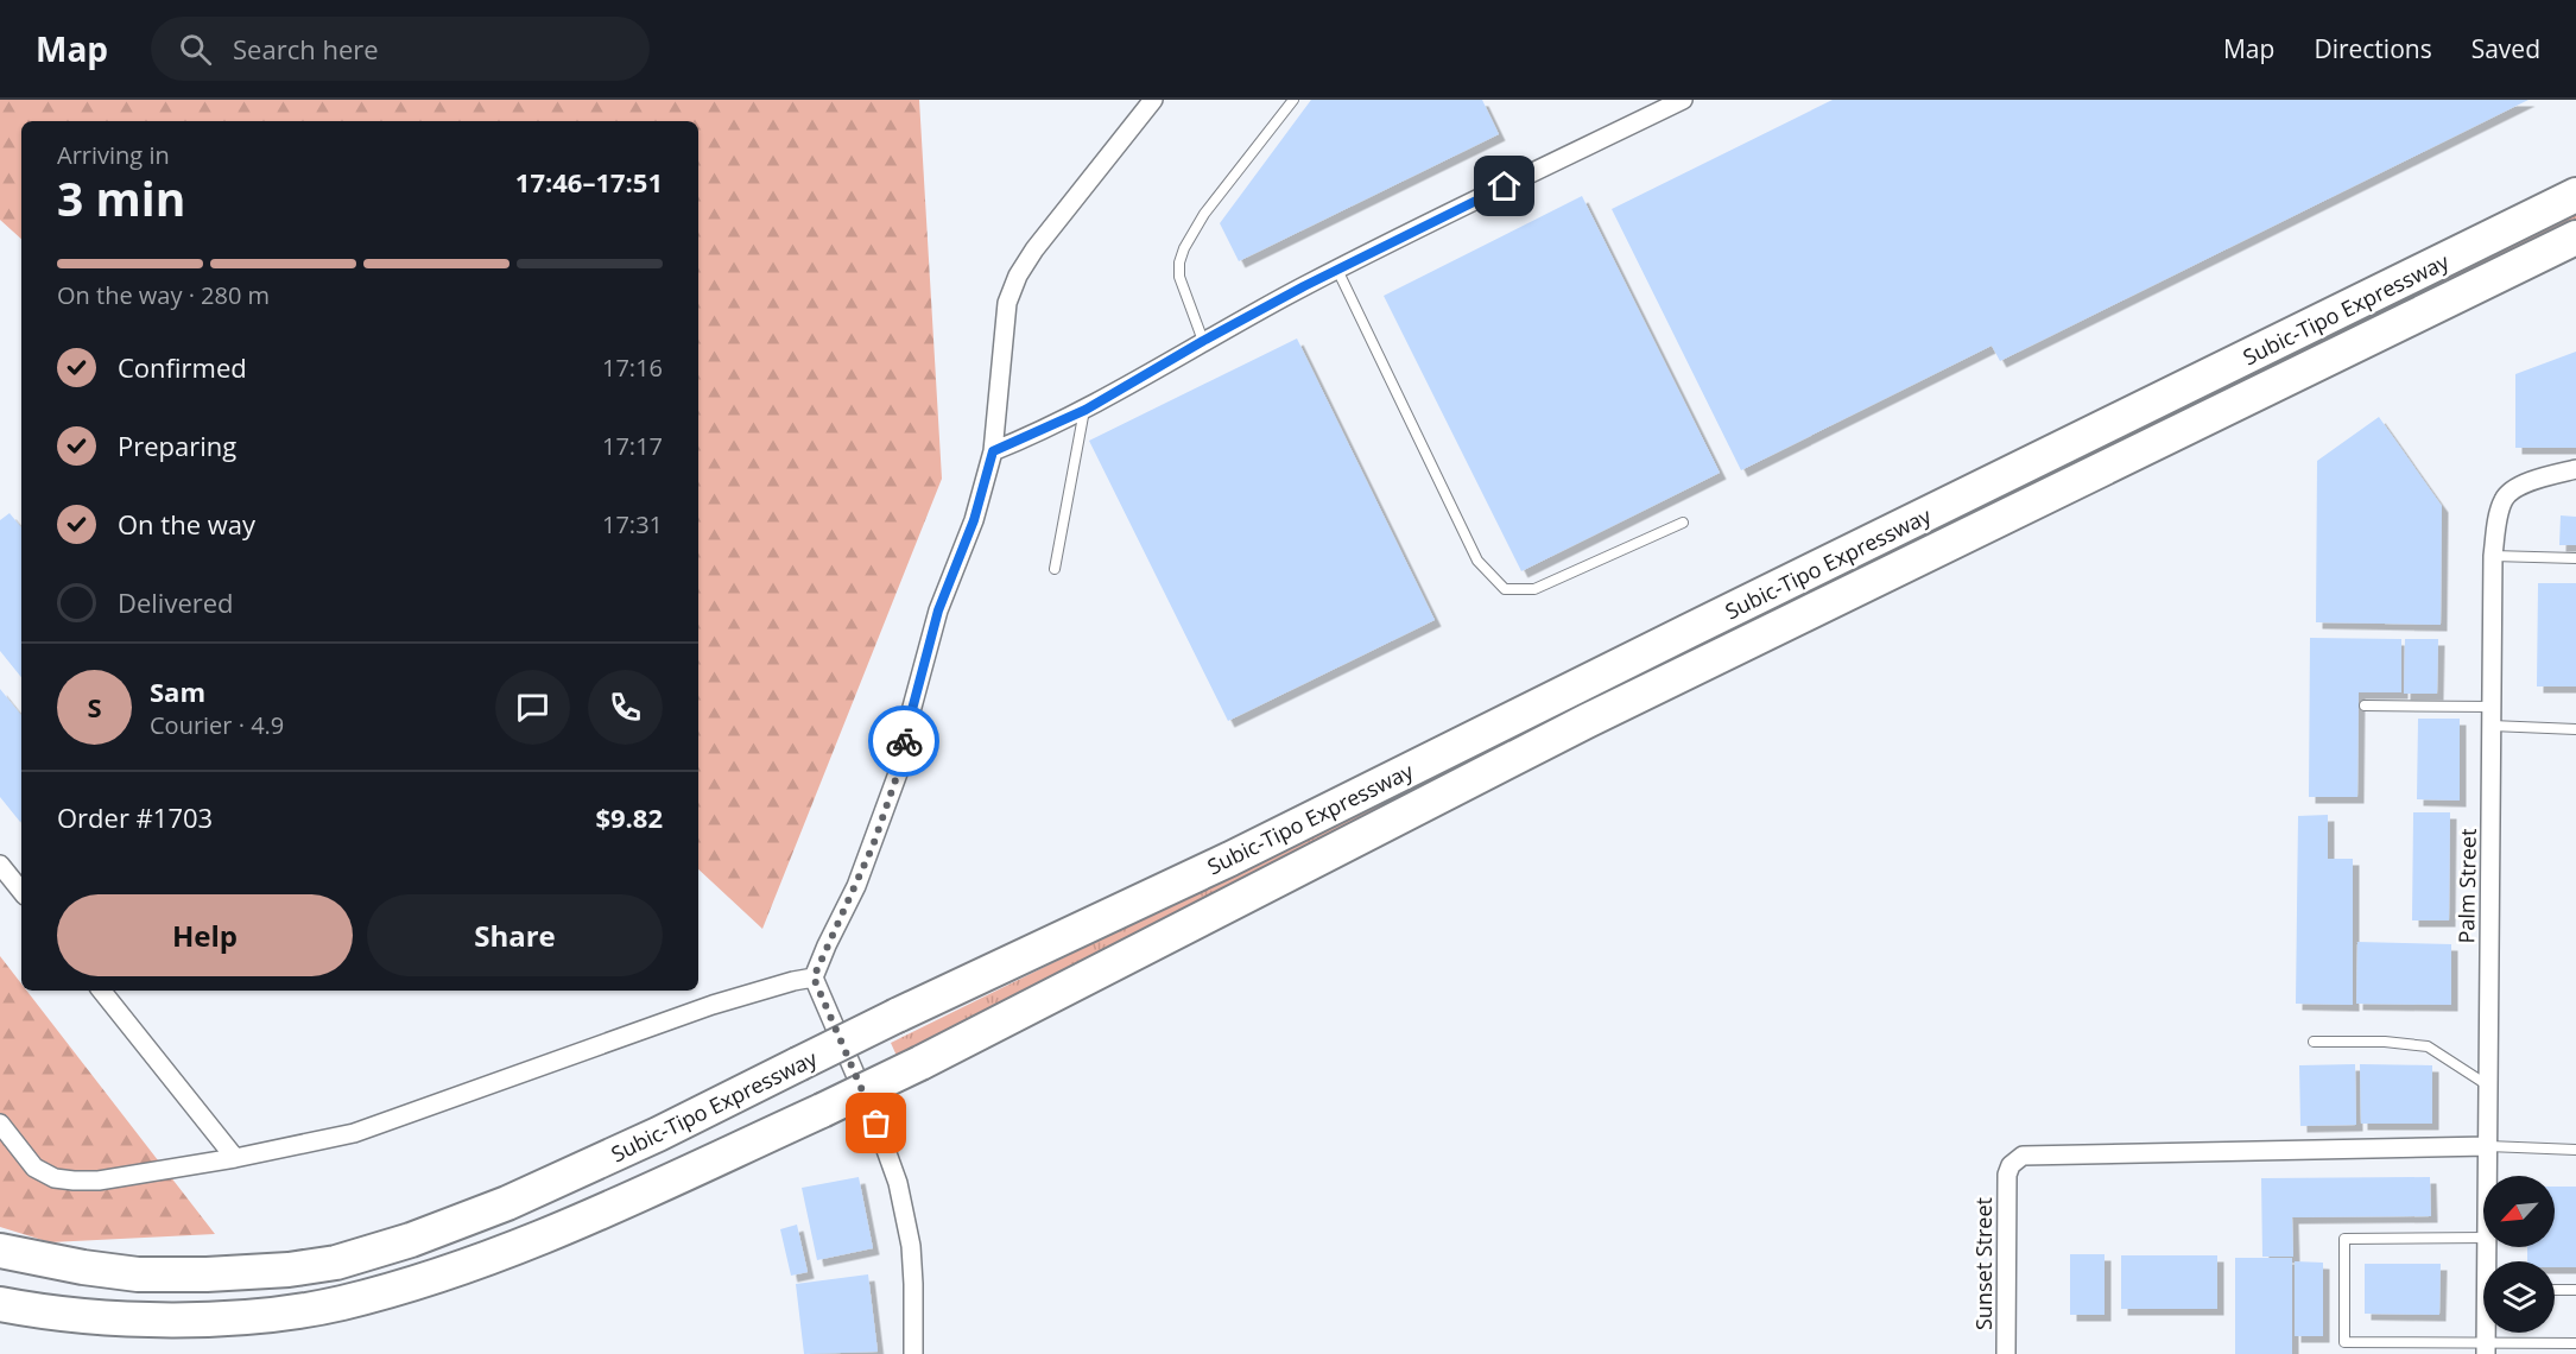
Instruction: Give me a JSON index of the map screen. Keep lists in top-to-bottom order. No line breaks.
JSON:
{"streets":{"highway":["Subic-Tipo Expressway"],"street":["Palm Street","Sunset Street"]},"crossings":[["Palm Street","Sunset Street"]],"north":"bottom left","page":{"header":"Map","search":"Search here","nav":["Map","Directions","Saved"],"heading":["3 min","Arriving in","17:46–17:51"],"panel":["Sam","Courier · 4.9","Order #1703","$9.82"],"bar":"On the way · 280 m","list":[["Confirmed","17:16"],["Preparing","17:17"],["On the way","17:31"],"Delivered"],"round":"S","buttons":["Help","Share"]}}
